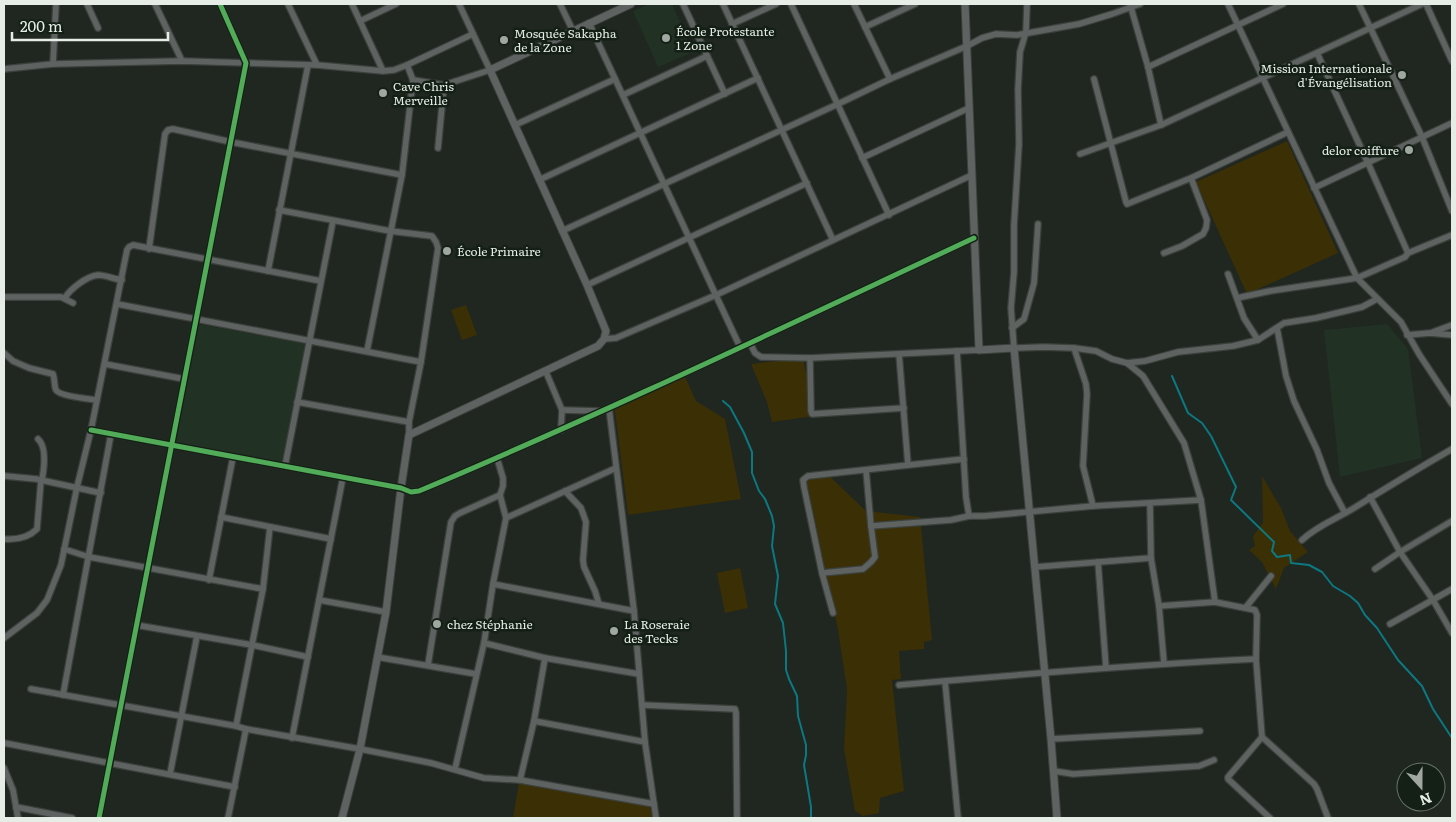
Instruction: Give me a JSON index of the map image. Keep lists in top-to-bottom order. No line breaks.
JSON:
{"places":["École Protestante 1 Zone","Mosquée Sakapha de la Zone","Mission Internationale d'Évangélisation","Cave Chris Merveille","delor coiffure","École Primaire","chez Stéphanie","La Roseraie des Tecks"],"scale_bar":"200 m","north":"bottom"}
